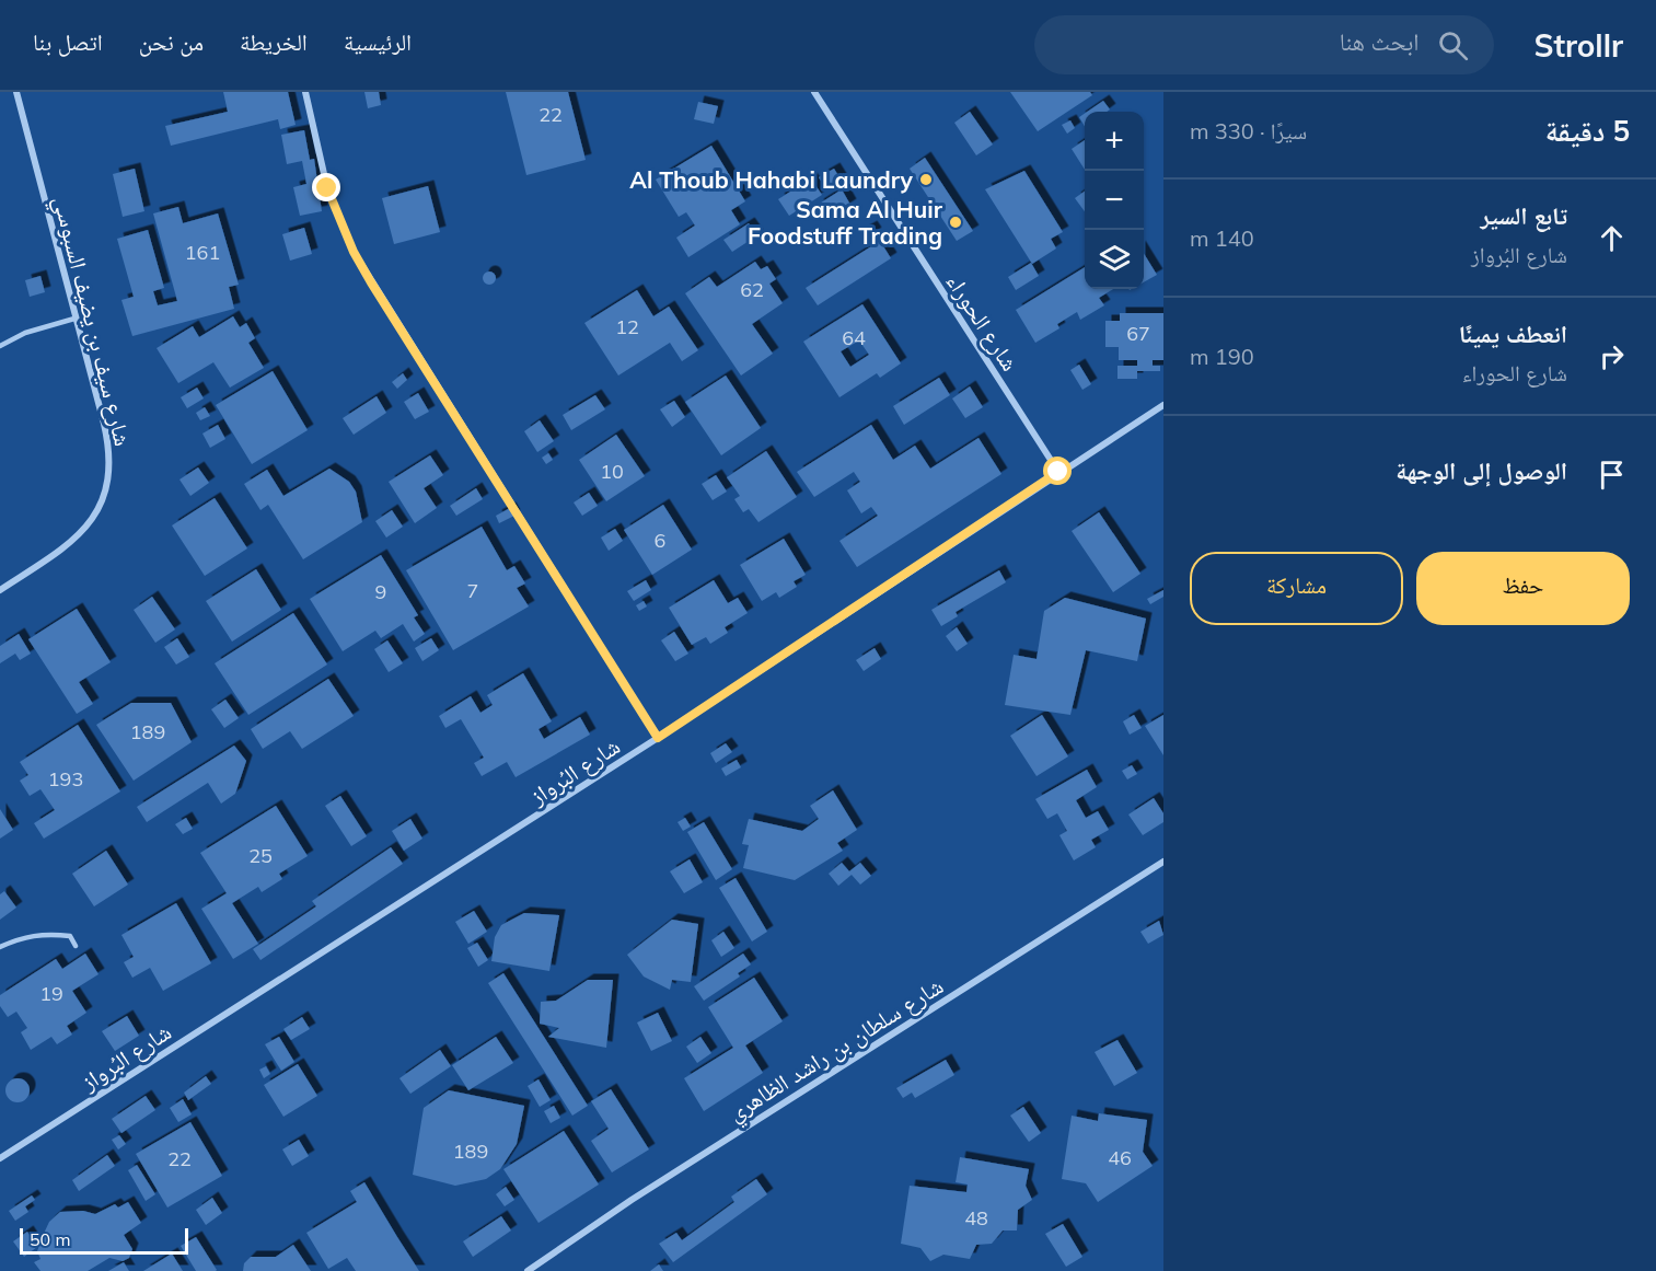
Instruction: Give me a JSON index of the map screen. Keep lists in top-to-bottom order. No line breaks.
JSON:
{"streets":{"street":["شارع سيف بن يضيف السبوسي","شارع الحوراء","شارع البُرواز","شارع سلطان بن راشد الظاهري"]},"crossings":[["شارع الحوراء","شارع البُرواز"]],"places":["Al Thoub Hahabi Laundry","Sama Al Huir Foodstuff Trading"],"house_numbers":["22","161","62","12","67","64","10","6","7","9","189","193","25","19","189","46","22","48"],"scale_bar":"50 m","page":{"header":"Strollr","search":"ابحث هنا","nav":["الرئيسية","الخريطة","من نحن","اتصل بنا"],"heading":["5 دقيقة","سيرًا · 330 m"],"map_buttons":["+","−"],"list":[["تابع السير","شارع البُرواز","140 m"],["انعطف يمينًا","شارع الحوراء","190 m"],"الوصول إلى الوجهة"],"buttons":["حفظ","مشاركة"],"scale":"50 m"}}
